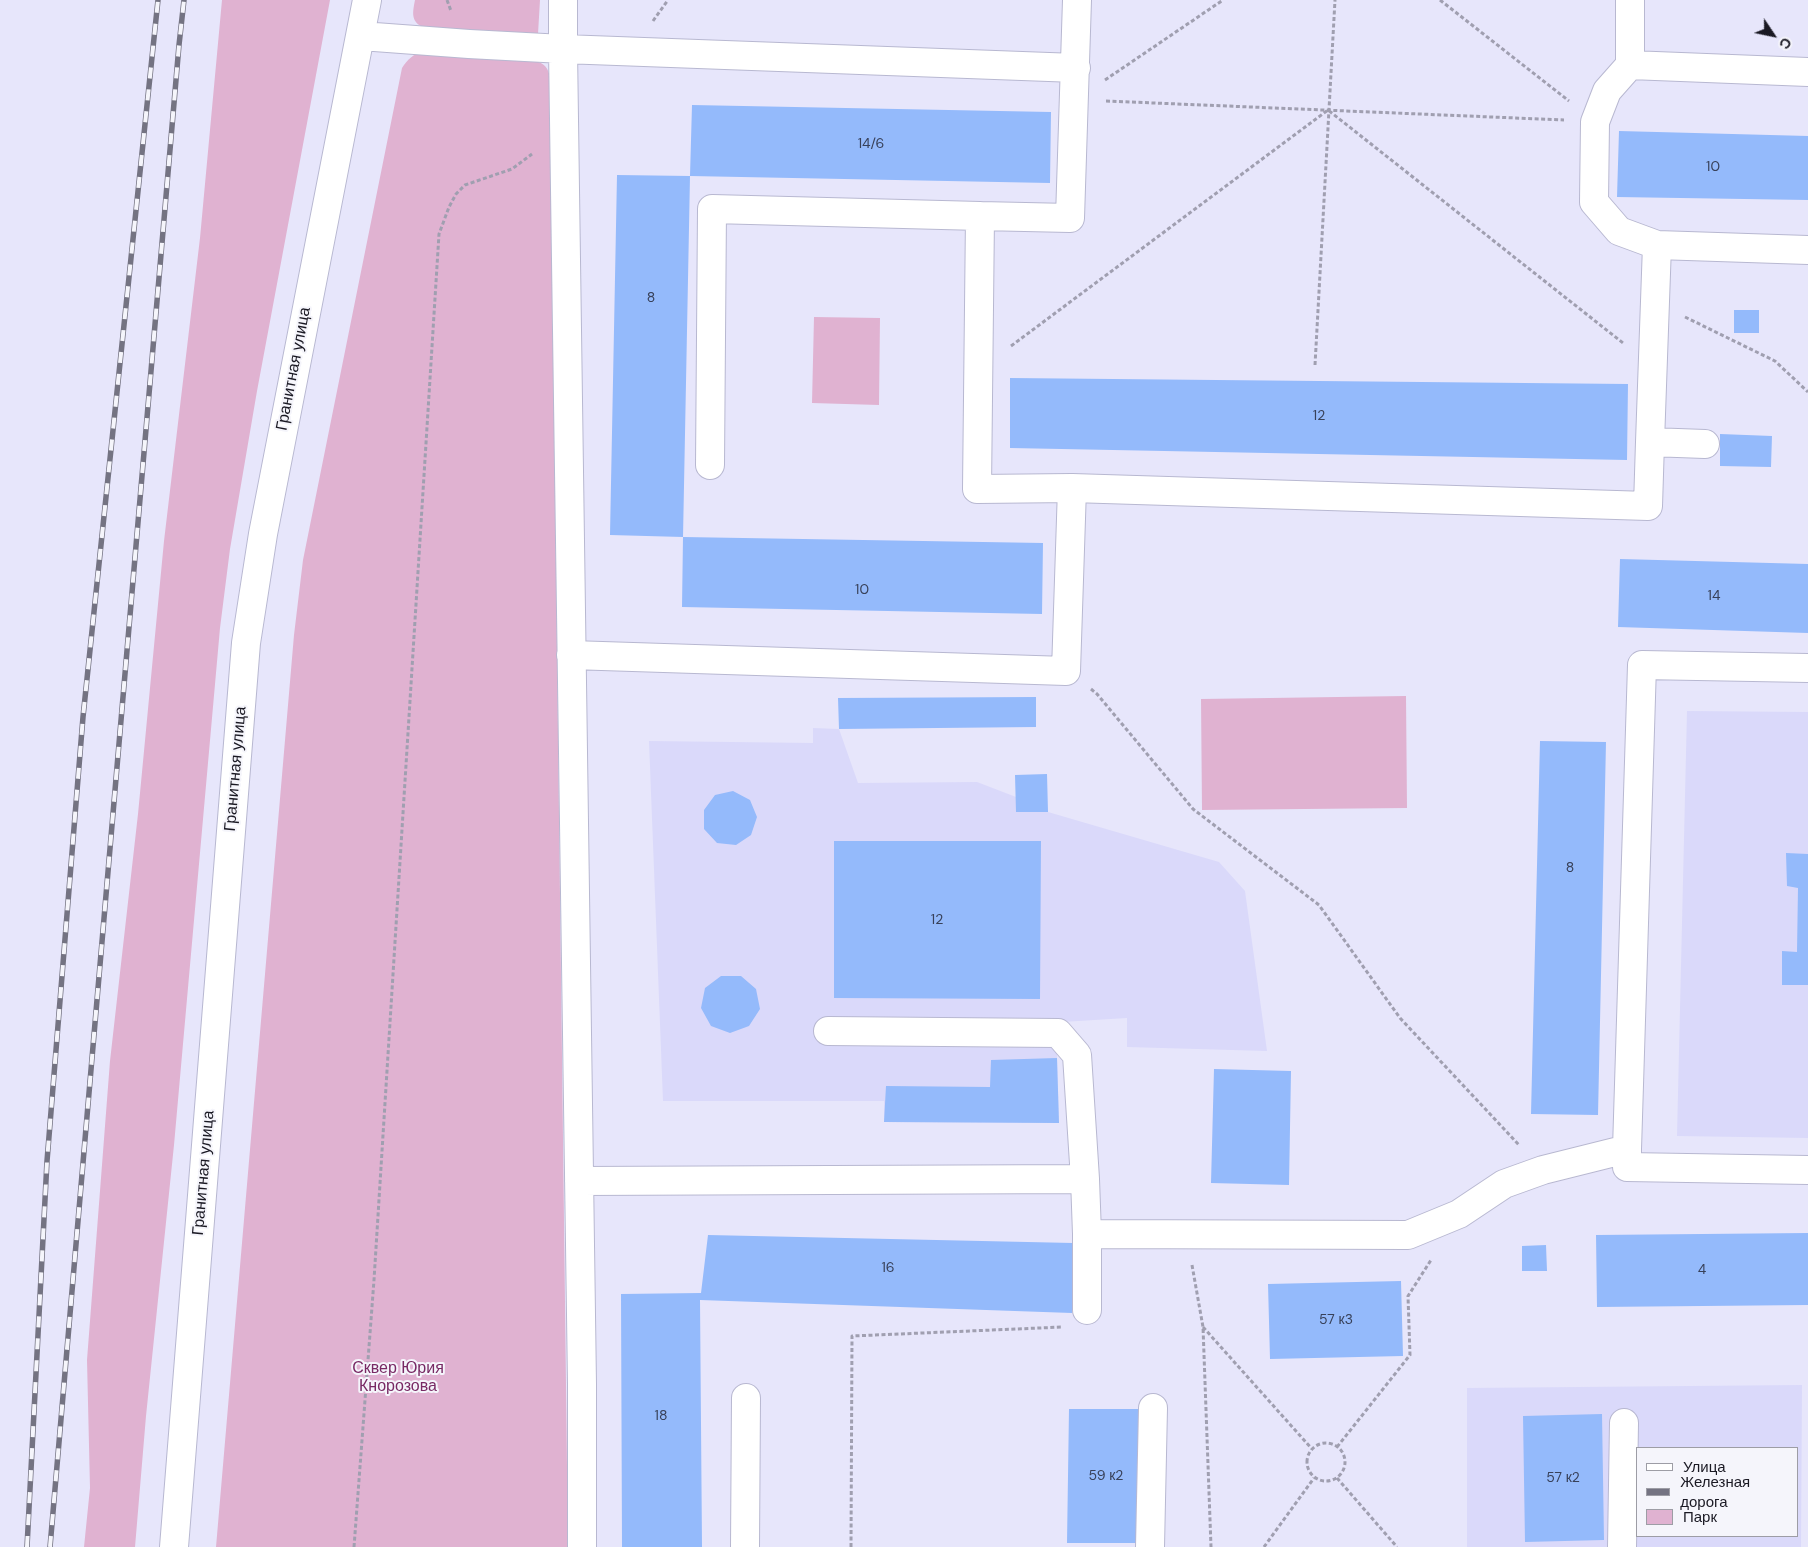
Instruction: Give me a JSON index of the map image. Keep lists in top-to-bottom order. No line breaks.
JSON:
{"streets":{"street":["Гранитная улица"]},"parks":["Сквер Юрия Кнорозова"],"house_numbers":["14/6","10","8","12","10","14","8","12","16","4","57 к3","18","59 к2","57 к2"],"legend":["Улица","Железная дорога","Парк"],"north":"bottom right"}
